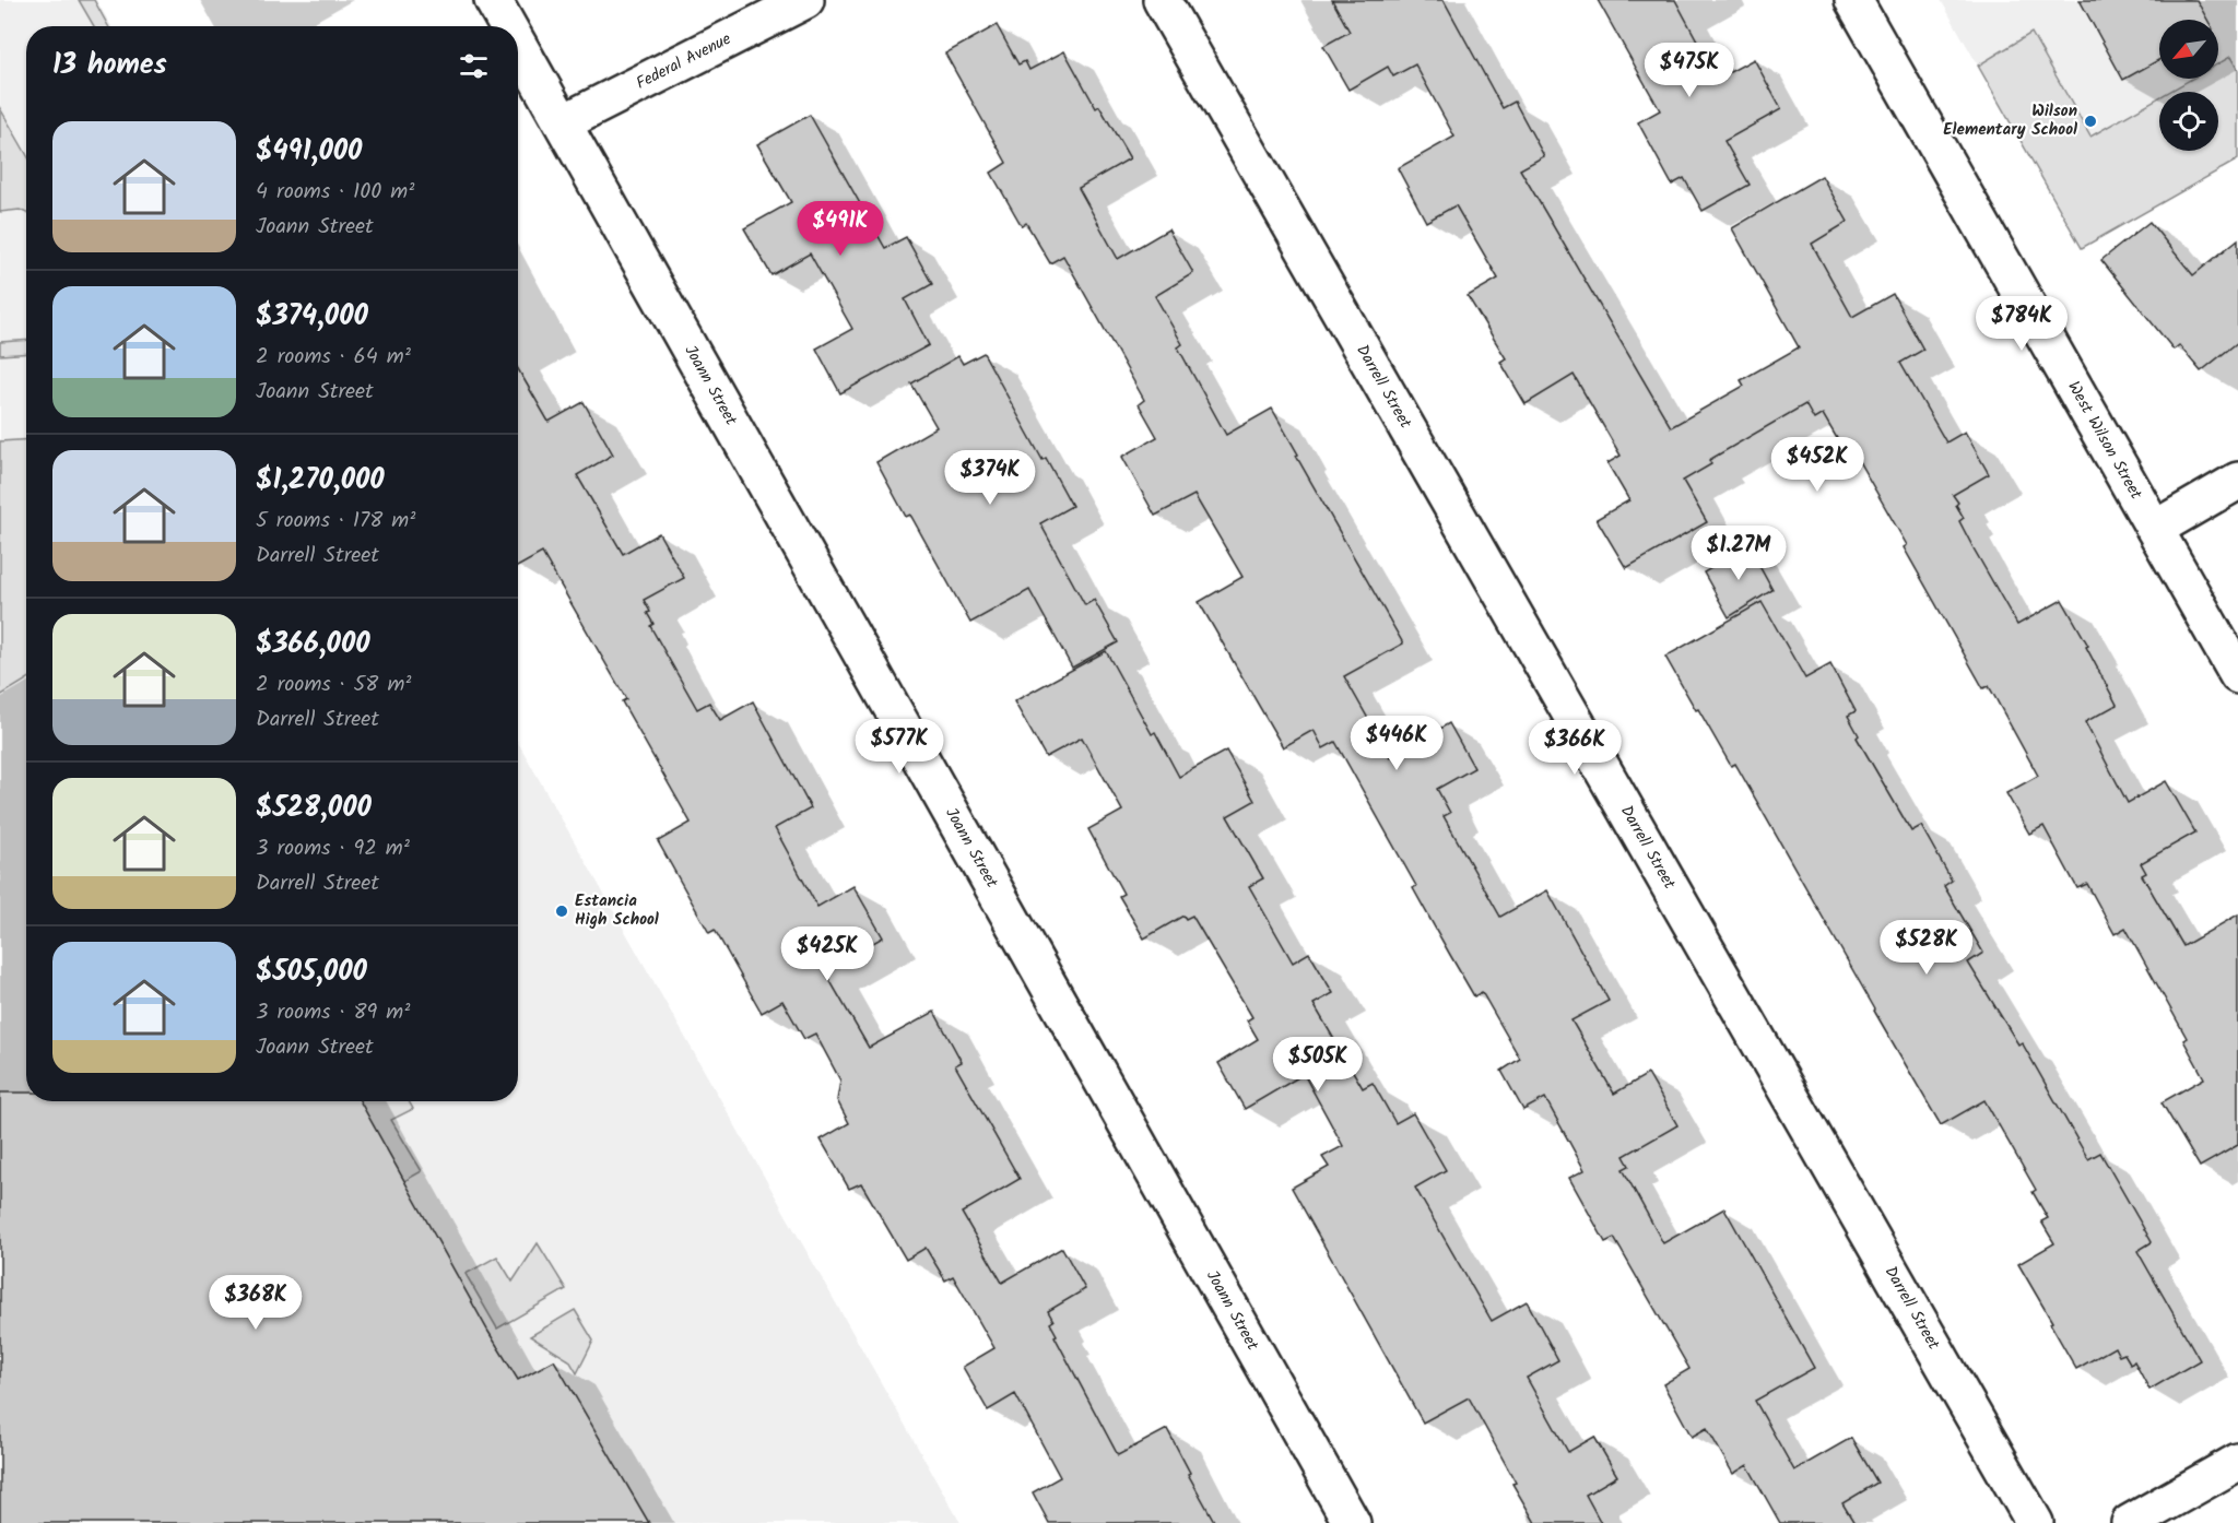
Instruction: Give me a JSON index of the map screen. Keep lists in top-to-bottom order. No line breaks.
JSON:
{"streets":{"street":["Federal Avenue","Joann Street","Darrell Street","West Wilson Street"]},"crossings":[["Federal Avenue","Joann Street"]],"places":["Wilson Elementary School","Estancia High School"],"north":"bottom left","page":{"heading":"13 homes","price":["$475K","$491K","$784K","$452K","$374K","$1.27M","$446K","$577K","$366K","$528K","$425K","$505K","$368K"],"list":[{"name":"$491,000","note":"4 rooms · 100 m² · Joann Street"},{"name":"$374,000","note":"2 rooms · 64 m² · Joann Street"},{"name":"$1,270,000","note":"5 rooms · 178 m² · Darrell Street"},{"name":"$366,000","note":"2 rooms · 58 m² · Darrell Street"},{"name":"$528,000","note":"3 rooms · 92 m² · Darrell Street"},{"name":"$505,000","note":"3 rooms · 89 m² · Joann Street"}]}}
